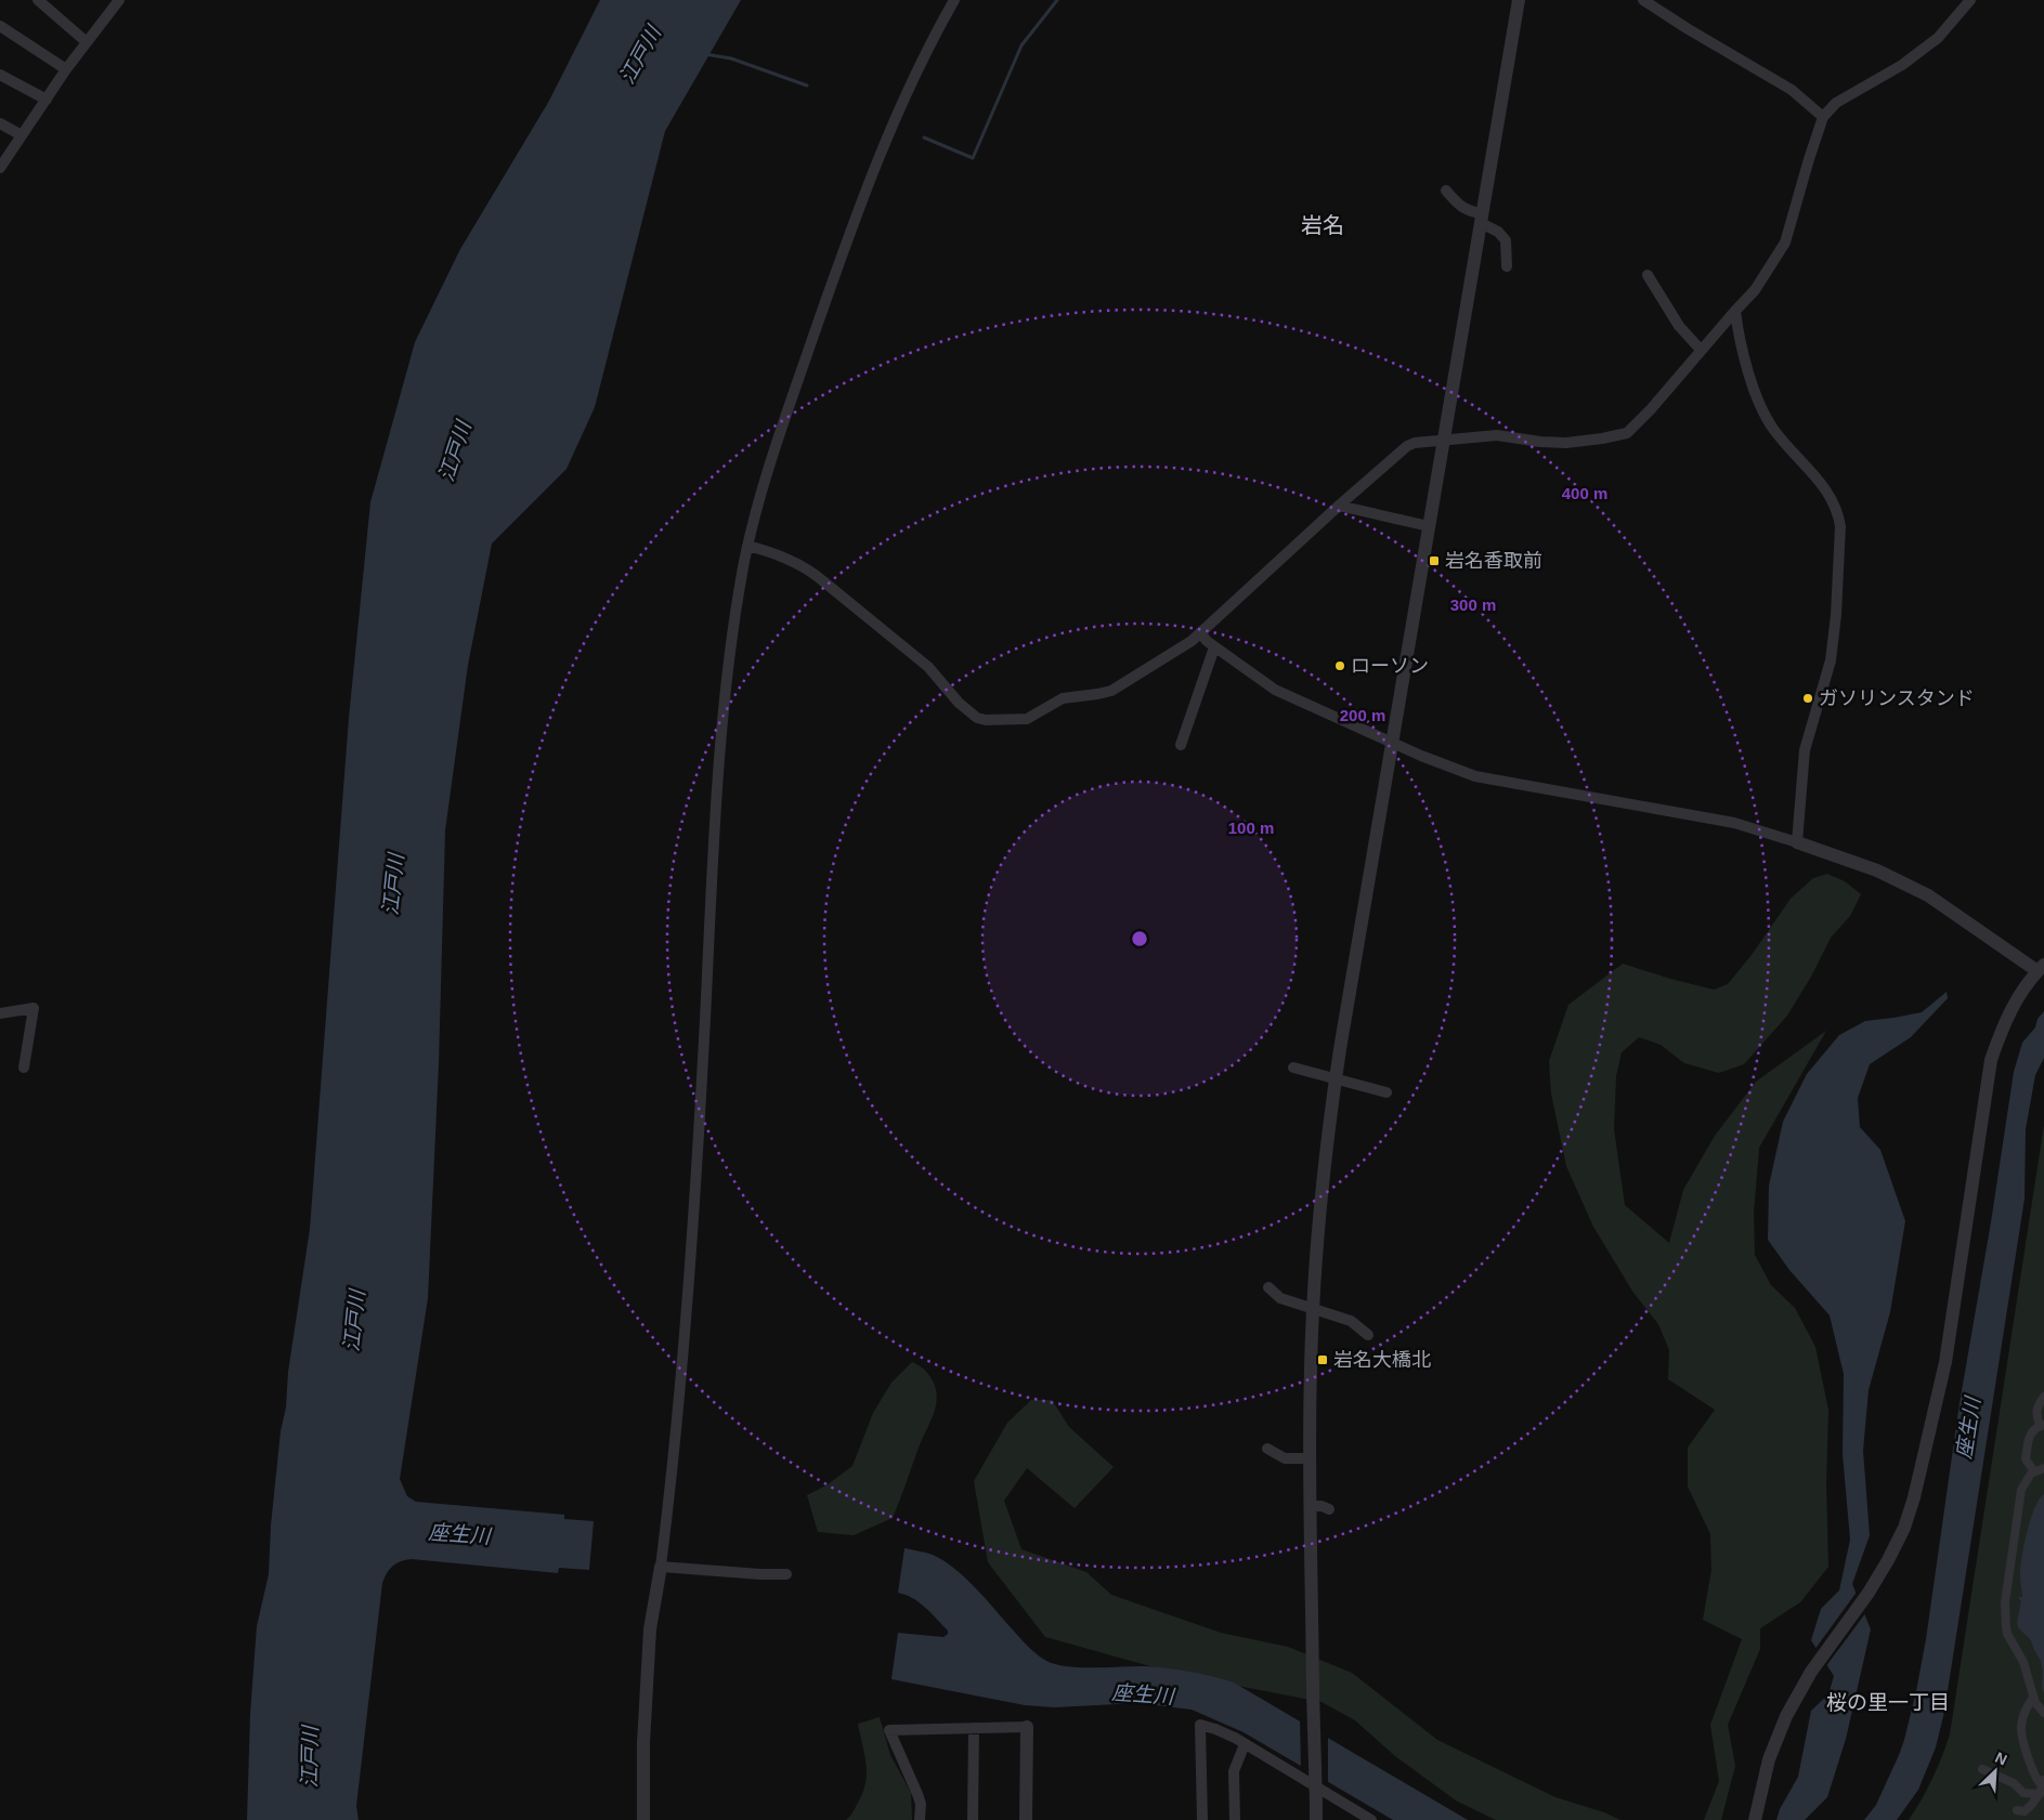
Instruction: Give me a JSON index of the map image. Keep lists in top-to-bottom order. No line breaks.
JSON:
{"districts":["岩名","桜の里一丁目"],"water":["江戸川","座生川"],"places":{"transit":["岩名香取前","岩名大橋北"],"other":["ローソン","ガソリンスタンド"]},"north":"top right","rings":["400 m","300 m","200 m","100 m"]}
